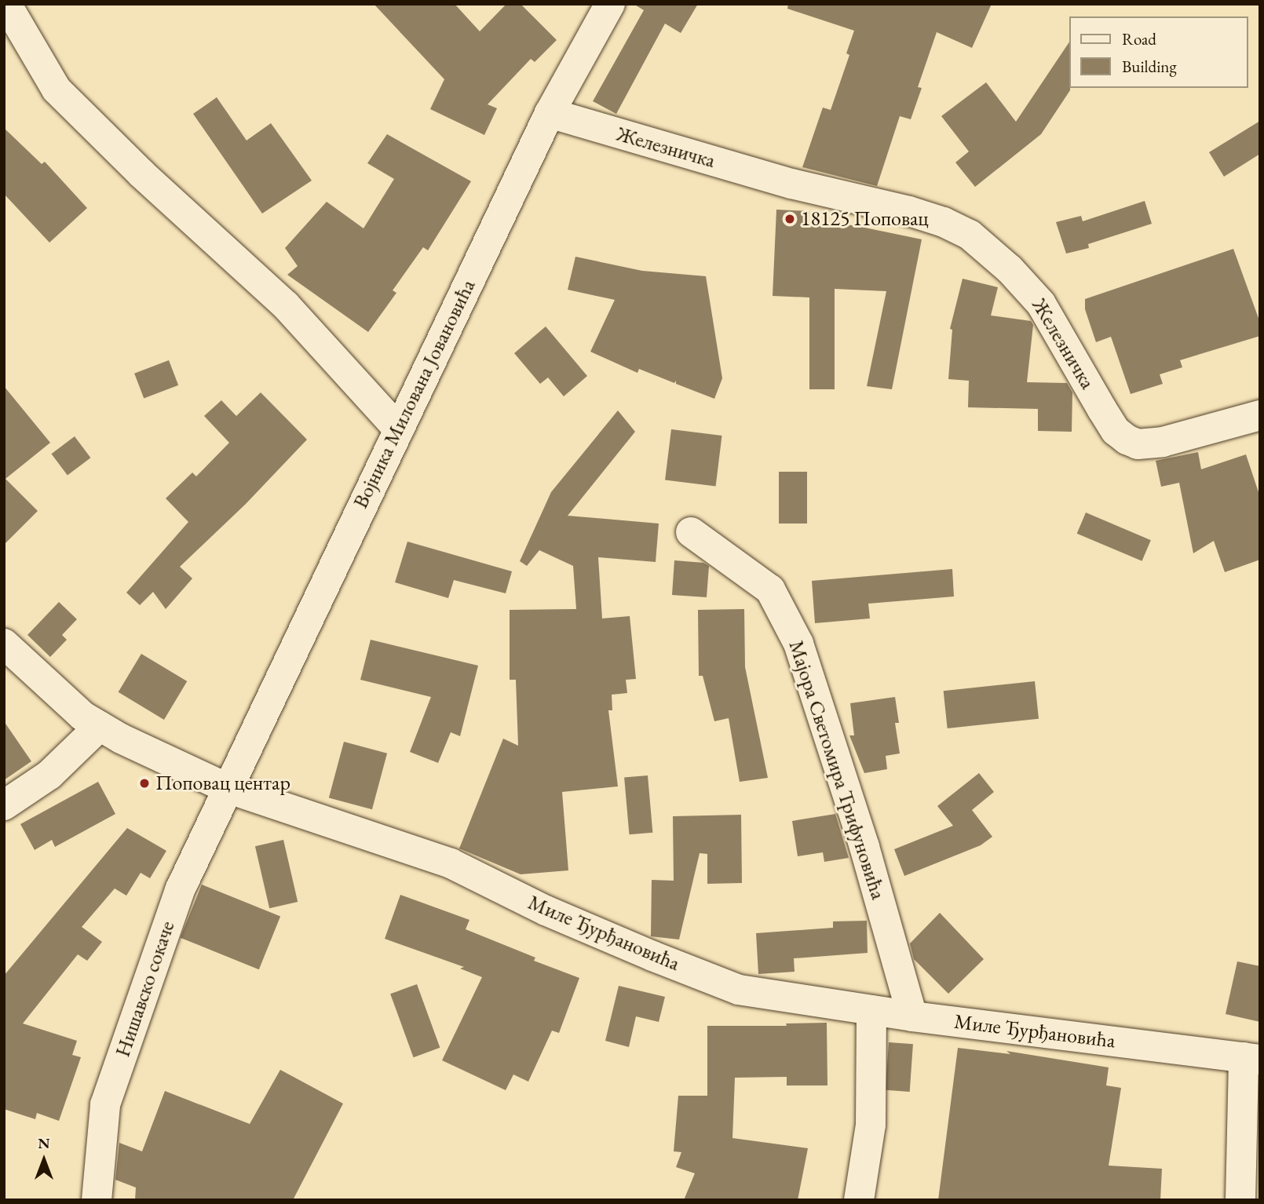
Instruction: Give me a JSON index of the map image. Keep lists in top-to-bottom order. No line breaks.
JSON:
{"streets":{"street":["Железничка","Војника Милована Јовановића","Мајора Светомира Трифуновића","Миле Ђурђановића","Нишавско сокаче"]},"crossings":[["Железничка","Војника Милована Јовановића"],["Војника Милована Јовановића","Миле Ђурђановића"],["Војника Милована Јовановића","Нишавско сокаче"],["Мајора Светомира Трифуновића","Миле Ђурђановића"],["Миле Ђурђановића","Нишавско сокаче"]],"places":["18125 Поповац","Поповац центар"],"legend":["Road","Building"],"north":"top"}
